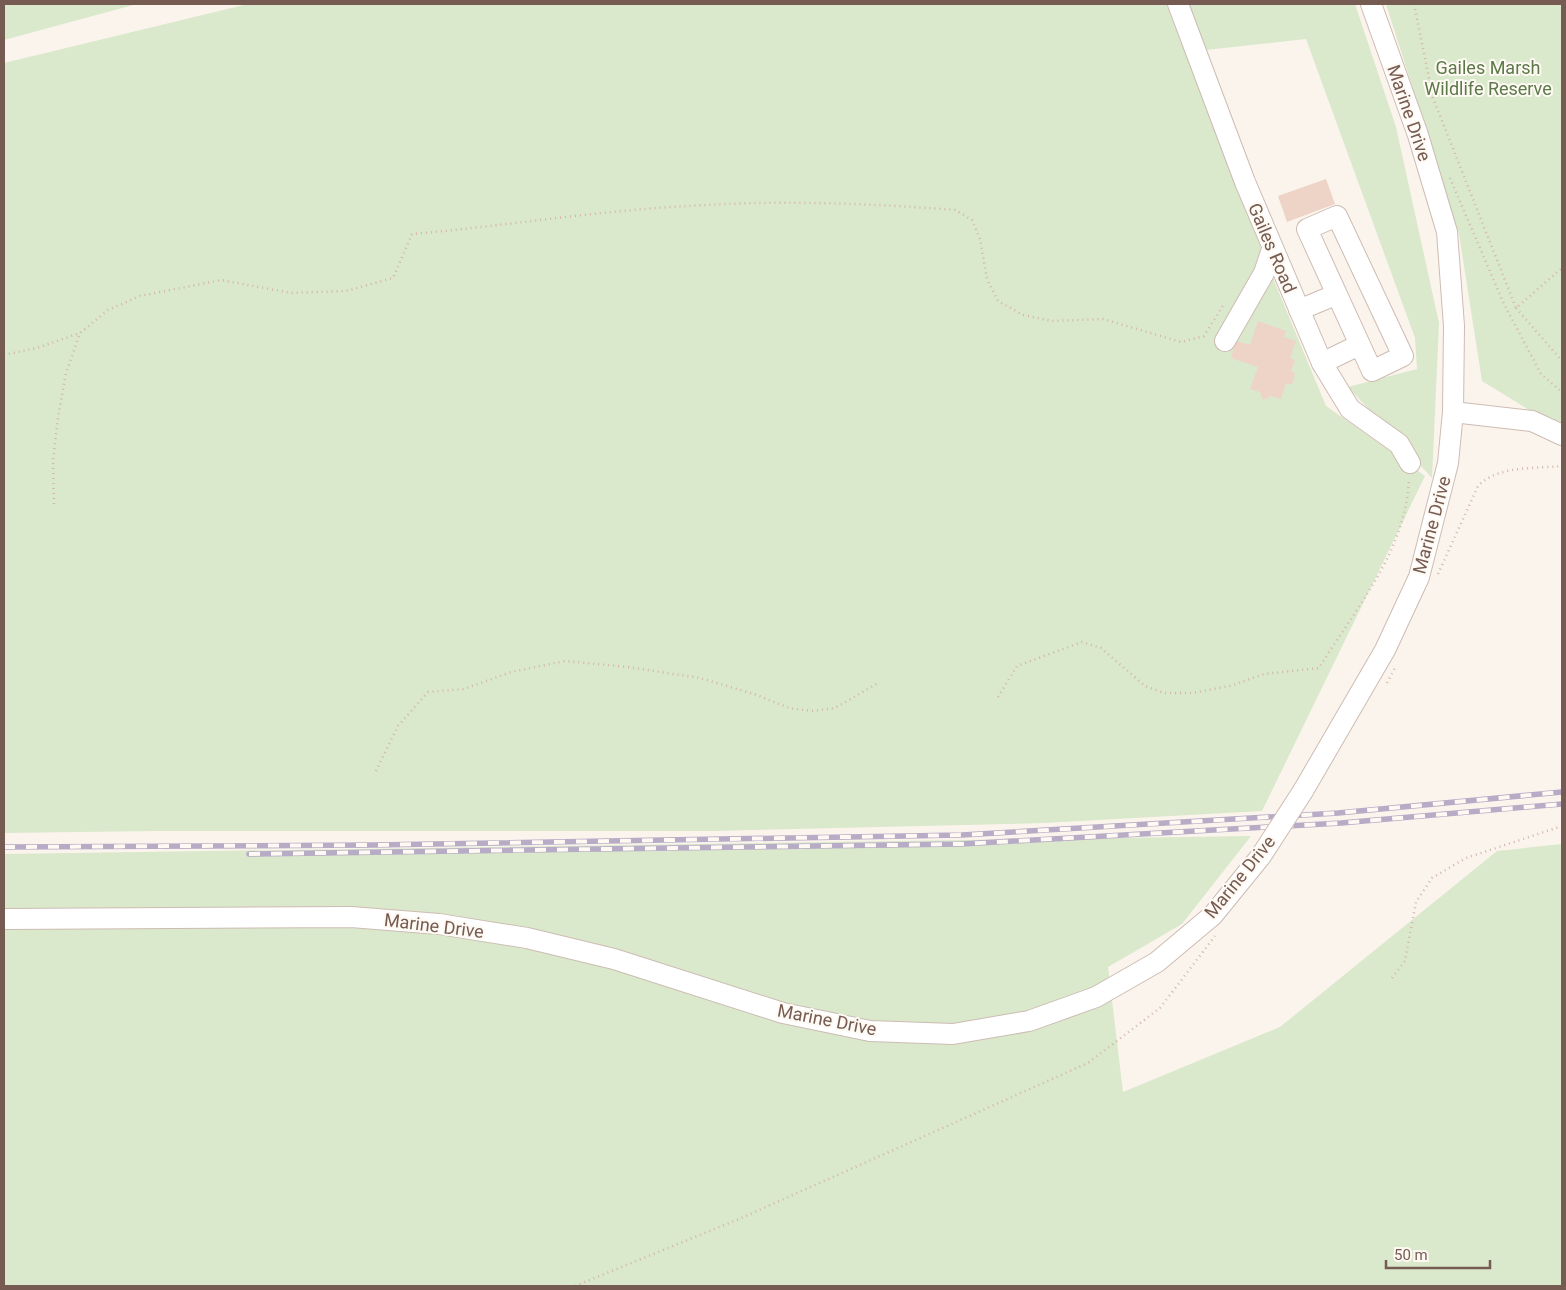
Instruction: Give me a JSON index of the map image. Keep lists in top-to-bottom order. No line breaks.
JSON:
{"streets":{"street":["Marine Drive","Gailes Road"]},"parks":["Gailes Marsh Wildlife Reserve"],"scale_bar":"50 m"}
